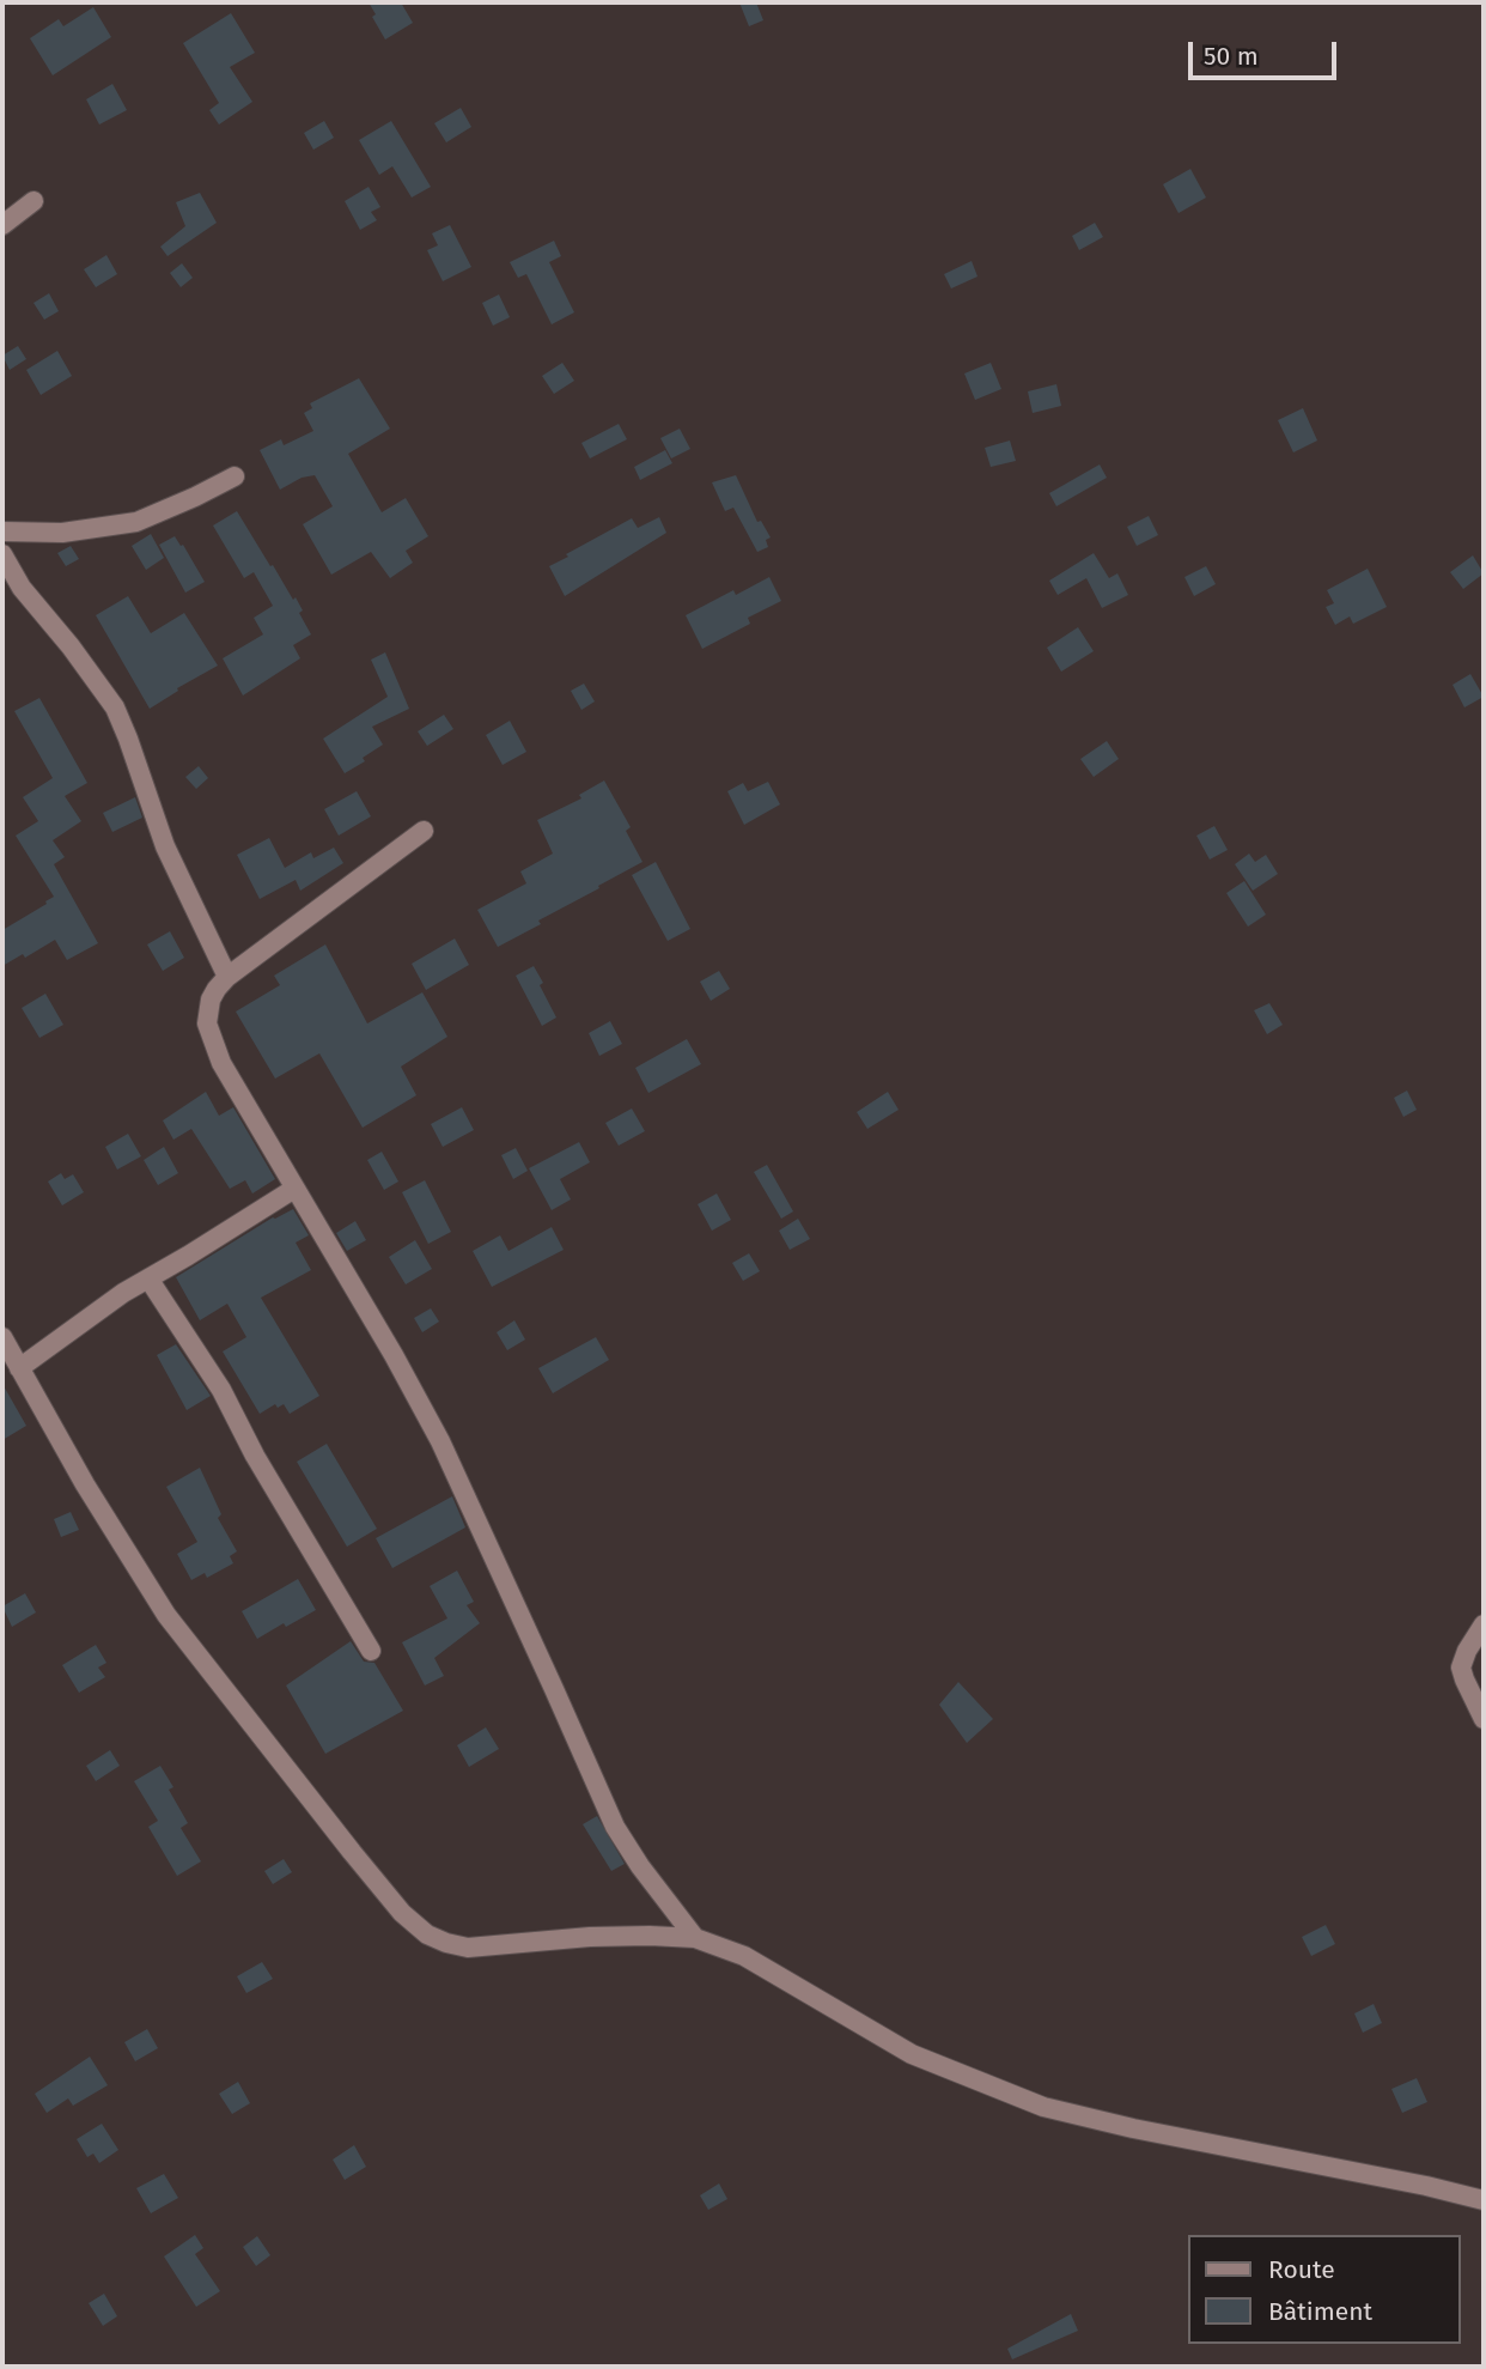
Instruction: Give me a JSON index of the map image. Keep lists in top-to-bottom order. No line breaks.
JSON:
{"legend":["Route","Bâtiment"],"scale_bar":"50 m"}
